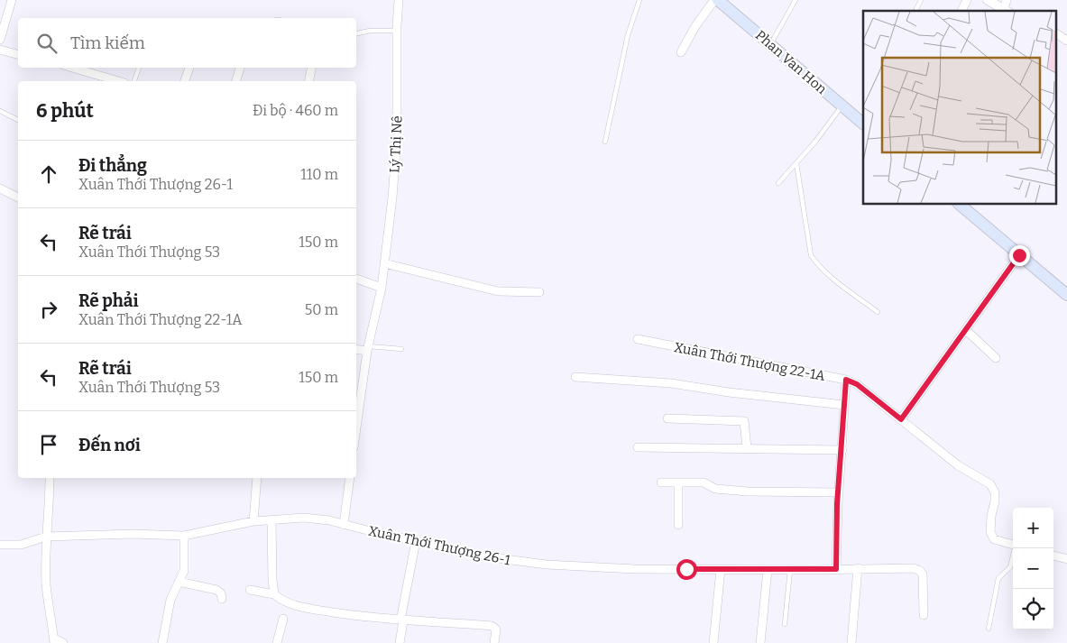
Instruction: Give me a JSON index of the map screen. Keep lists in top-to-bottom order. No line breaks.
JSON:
{"streets":{"main road":["Phan Van Hon"],"street":["Lý Thị Nê","Xuân Thới Thượng 22-1A","Xuân Thới Thượng 26-1"]},"page":{"search":"Tìm kiếm","heading":["6 phút","Đi bộ · 460 m"],"list":[["Đi thẳng","Xuân Thới Thượng 26-1","110 m"],["Rẽ trái","Xuân Thới Thượng 53","150 m"],["Rẽ phải","Xuân Thới Thượng 22-1A","50 m"],["Rẽ trái","Xuân Thới Thượng 53","150 m"],"Đến nơi"],"map_buttons":["+","−"]}}
